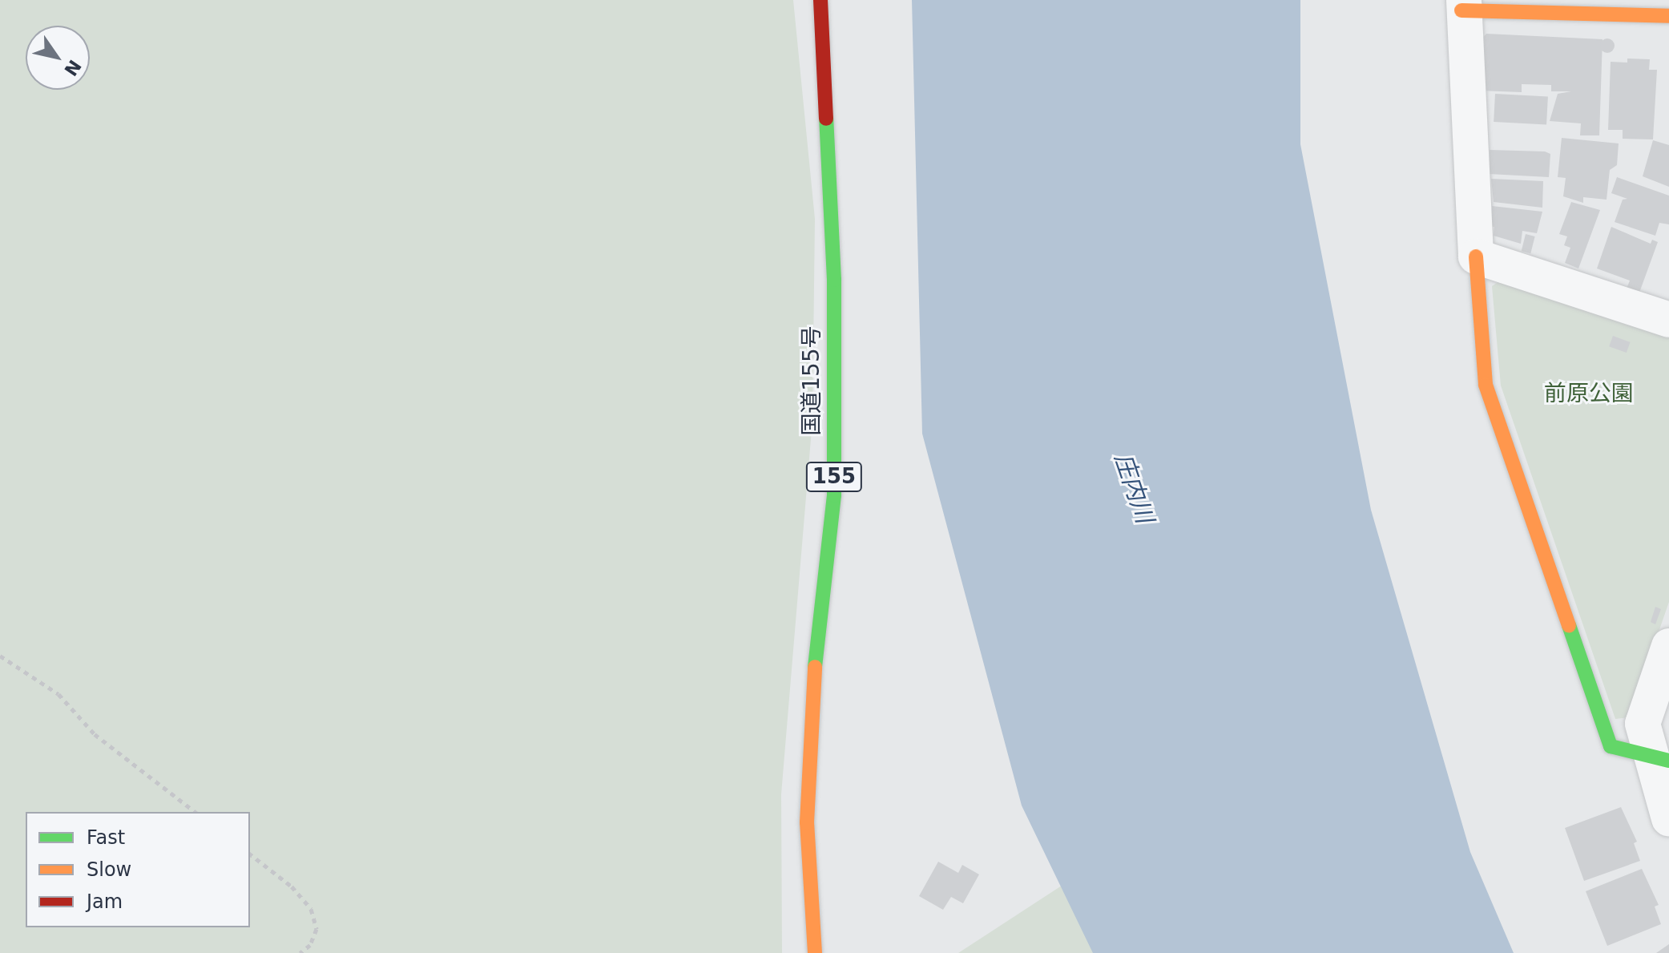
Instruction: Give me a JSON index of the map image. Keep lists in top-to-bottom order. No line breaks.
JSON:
{"streets":{"main road":["国道155号","155"]},"water":["庄内川"],"parks":["前原公園"],"legend":["Fast","Slow","Jam"],"north":"bottom right"}
